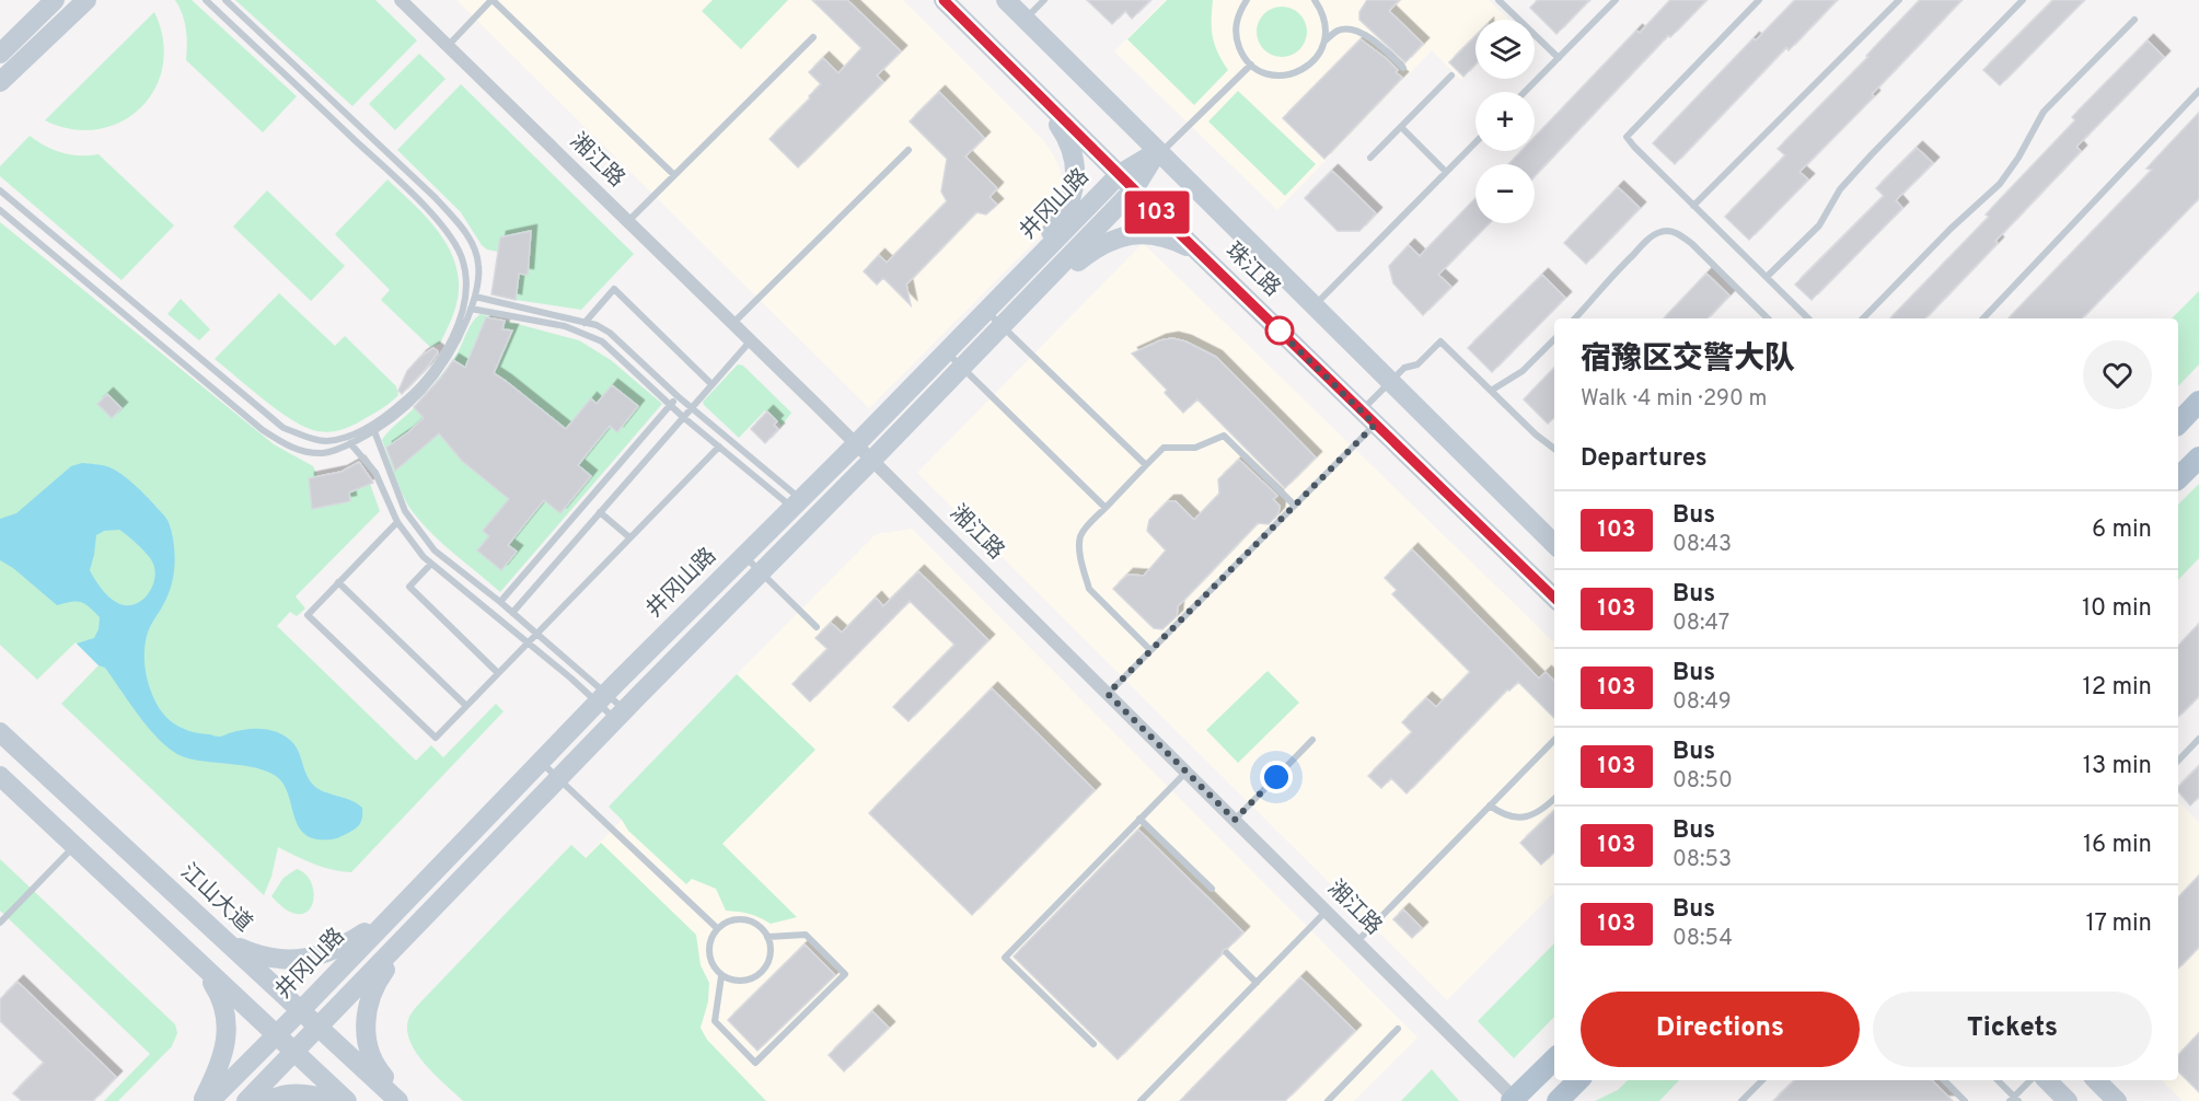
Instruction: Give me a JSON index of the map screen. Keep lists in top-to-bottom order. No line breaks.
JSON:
{"streets":{"street":["湘江路","井冈山路","珠江路","江山大道"]},"crossings":[["湘江路","井冈山路"],["井冈山路","珠江路"],["井冈山路","江山大道"]],"lines":["bus line 103"],"page":{"on_map":"103","map_buttons":["+","−"],"heading":[["宿豫区交警大队","Walk · 4 min · 290 m"],"Departures"],"list":[{"mark":"103","name":"Bus","note":"08:43","value":"6 min"},{"mark":"103","name":"Bus","note":"08:47","value":"10 min"},{"mark":"103","name":"Bus","note":"08:49","value":"12 min"},{"mark":"103","name":"Bus","note":"08:50","value":"13 min"},{"mark":"103","name":"Bus","note":"08:53","value":"16 min"},{"mark":"103","name":"Bus","note":"08:54","value":"17 min"}],"buttons":["Directions","Tickets"]}}
